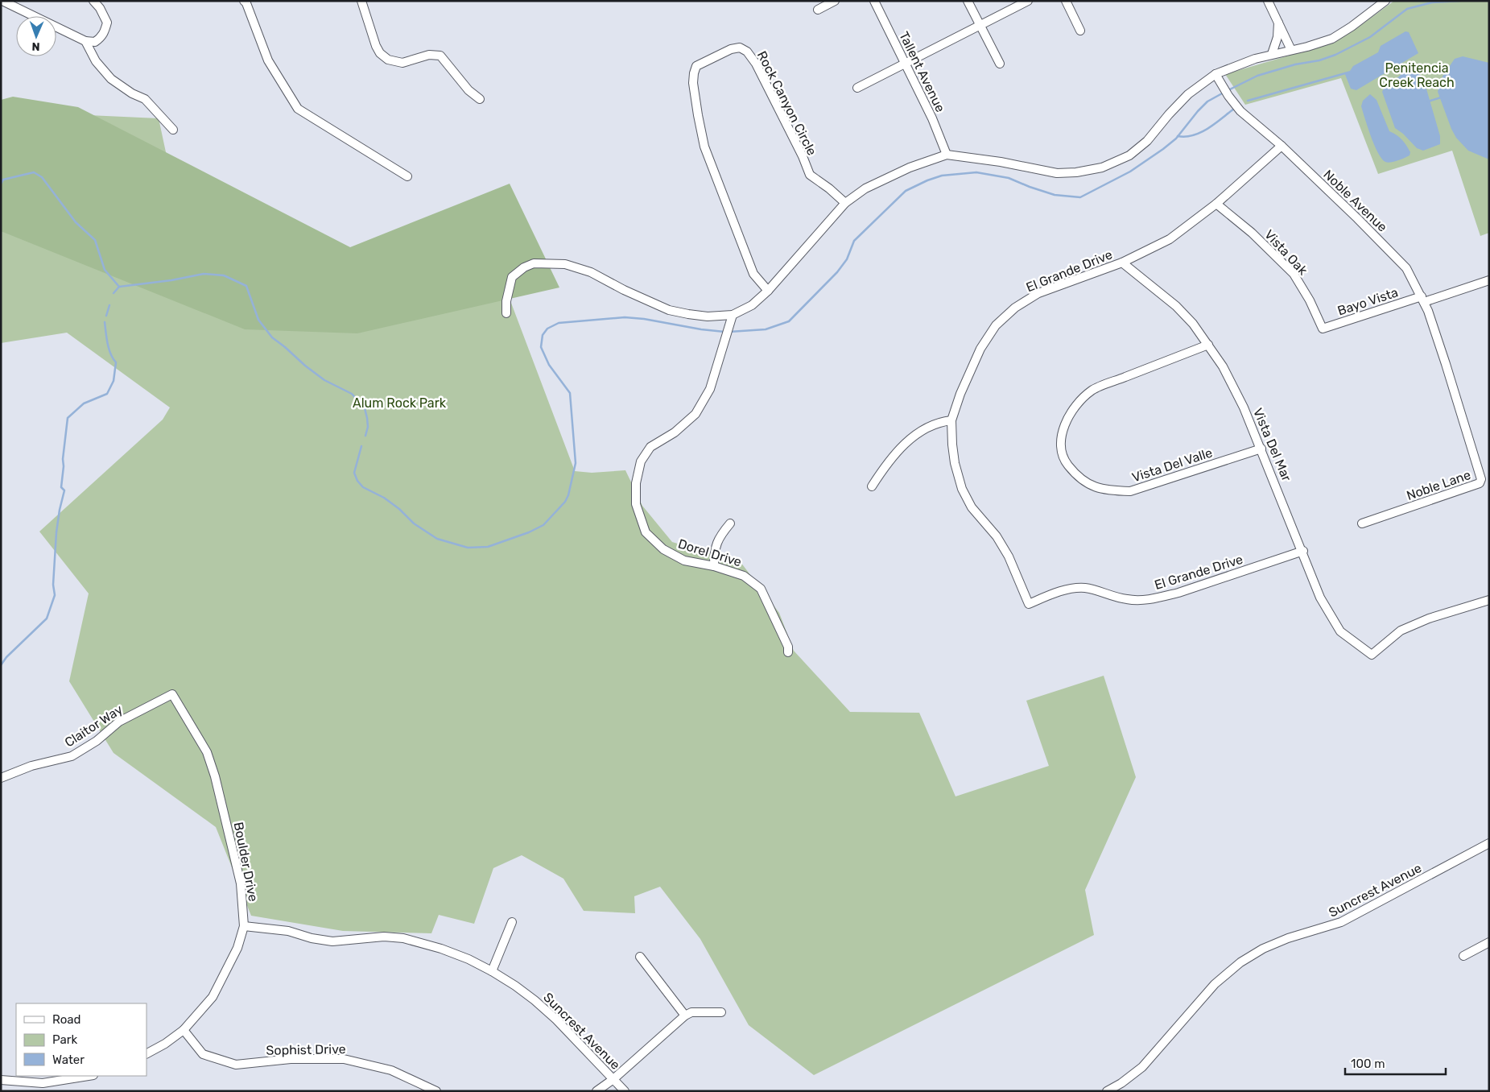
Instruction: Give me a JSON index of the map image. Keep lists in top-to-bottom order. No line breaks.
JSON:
{"streets":{"street":["Tallent Avenue","Rock Canyon Circle","Noble Avenue","Vista Oak","El Grande Drive","Bayo Vista","Vista Del Mar","Vista Del Valle","Noble Lane","Dorel Drive","Claitor Way","Boulder Drive","Suncrest Avenue","Sophist Drive"]},"crossings":[["Noble Avenue","El Grande Drive"],["Noble Avenue","Bayo Vista"],["Noble Avenue","Noble Lane"],["Vista Oak","El Grande Drive"],["Vista Oak","Bayo Vista"],["El Grande Drive","Vista Del Mar"],["Bayo Vista","Noble Lane"],["Vista Del Mar","Vista Del Valle"],["Claitor Way","Boulder Drive"],["Boulder Drive","Suncrest Avenue"],["Boulder Drive","Sophist Drive"]],"parks":["Penitencia Creek Reach","Alum Rock Park"],"legend":["Road","Park","Water"],"scale_bar":"100 m","north":"bottom"}
